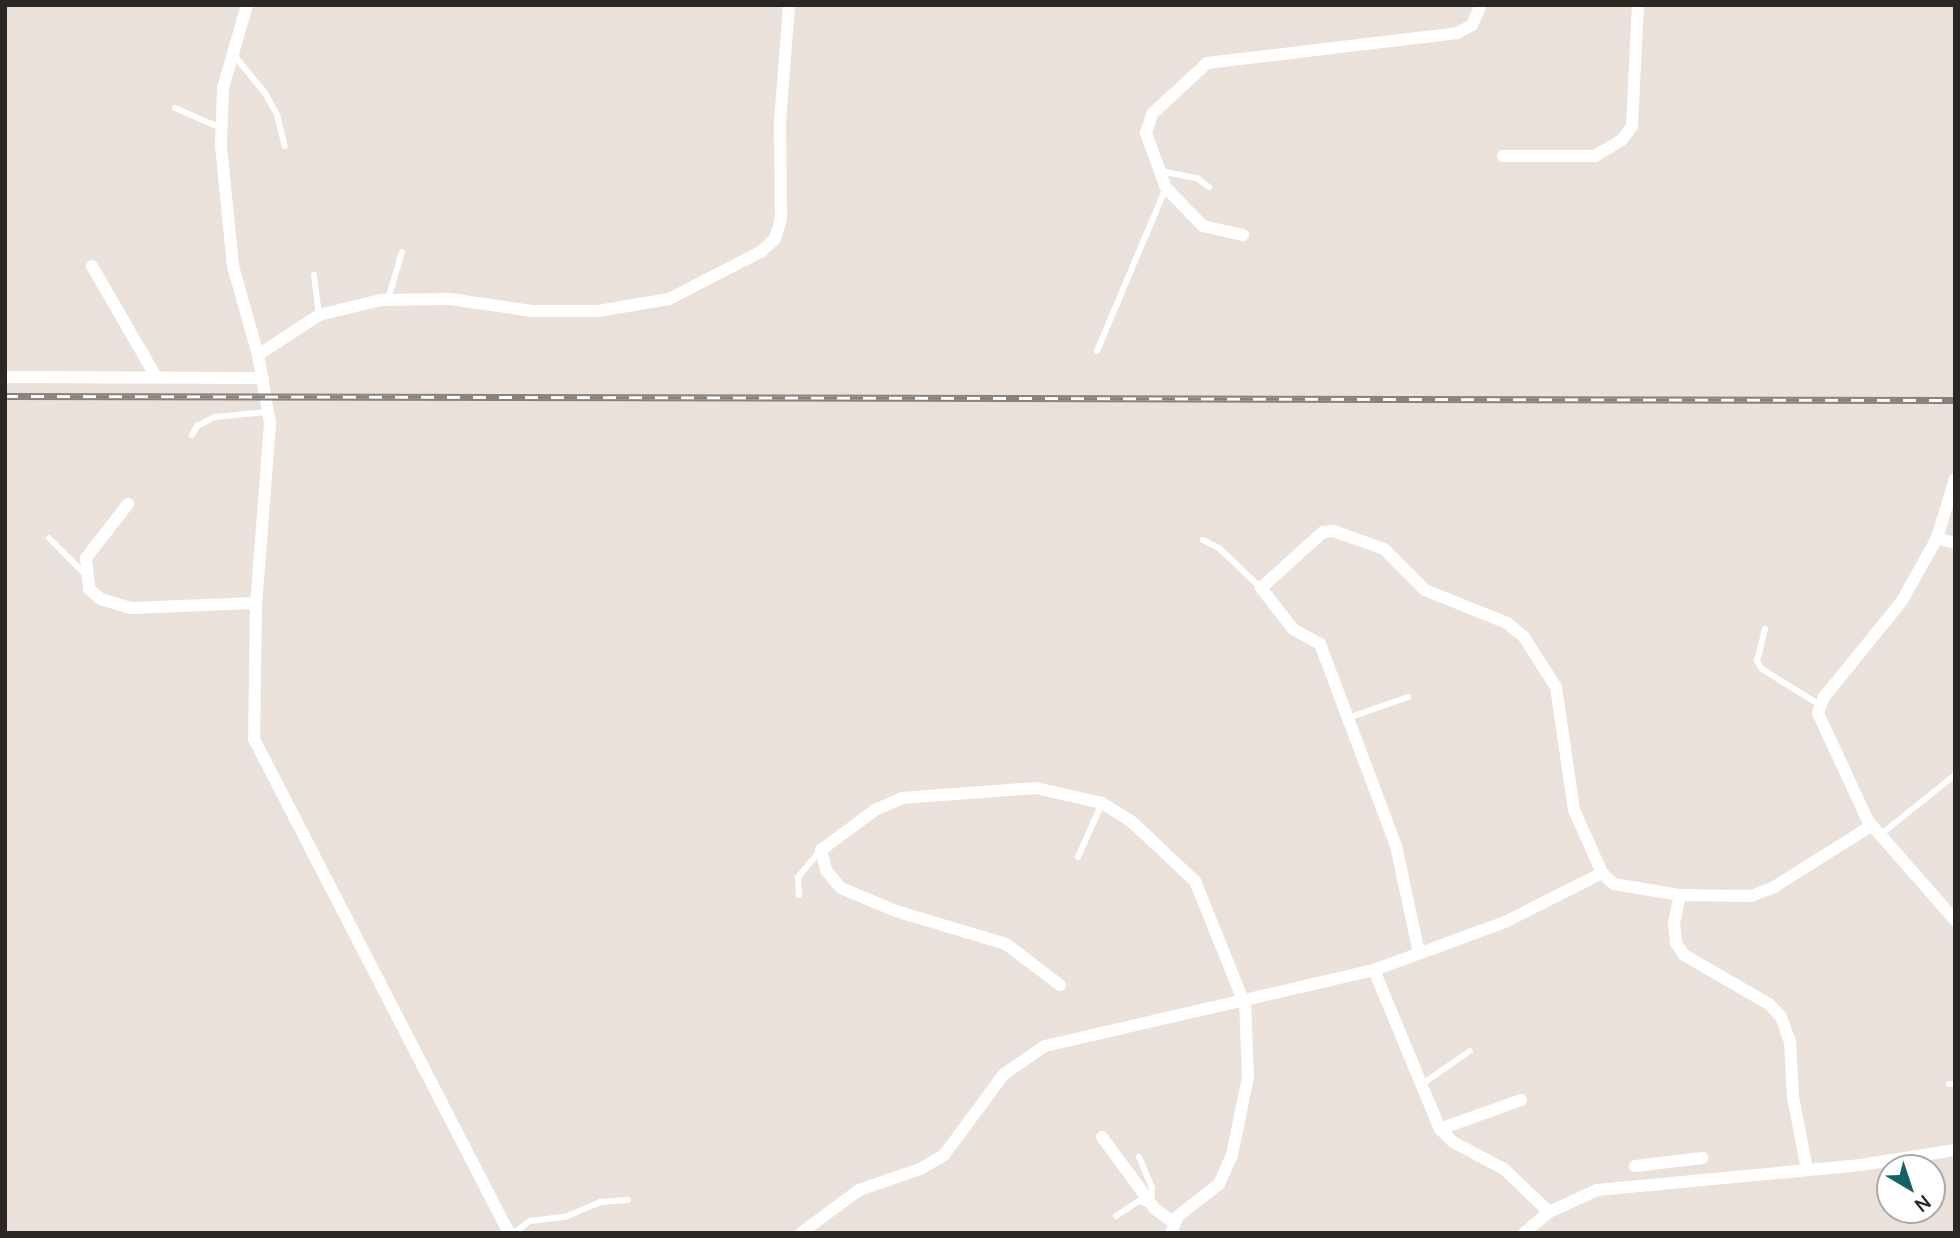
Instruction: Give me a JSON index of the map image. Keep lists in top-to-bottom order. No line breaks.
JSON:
{"north":"bottom right"}
